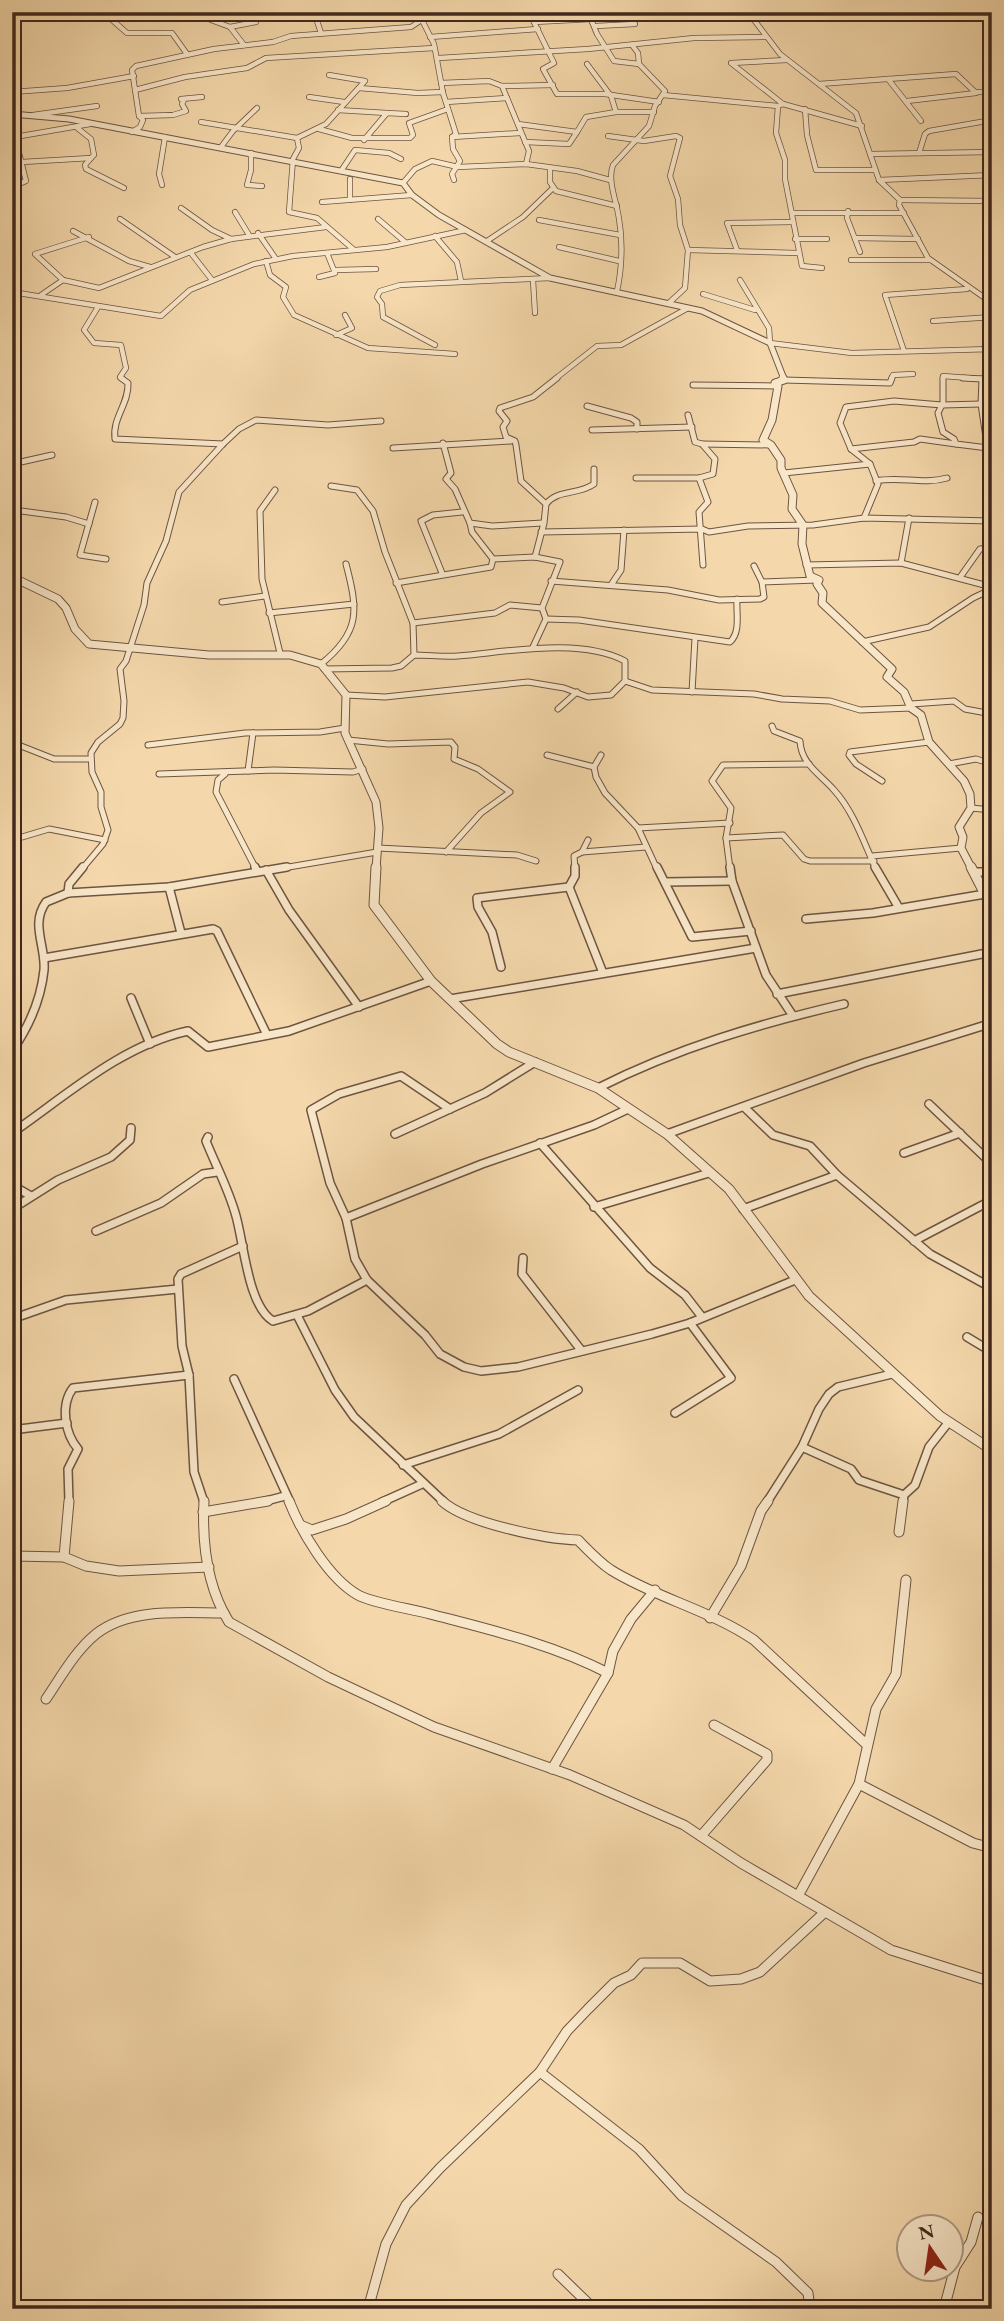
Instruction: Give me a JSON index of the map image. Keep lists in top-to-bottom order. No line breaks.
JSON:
{"north":"top"}
